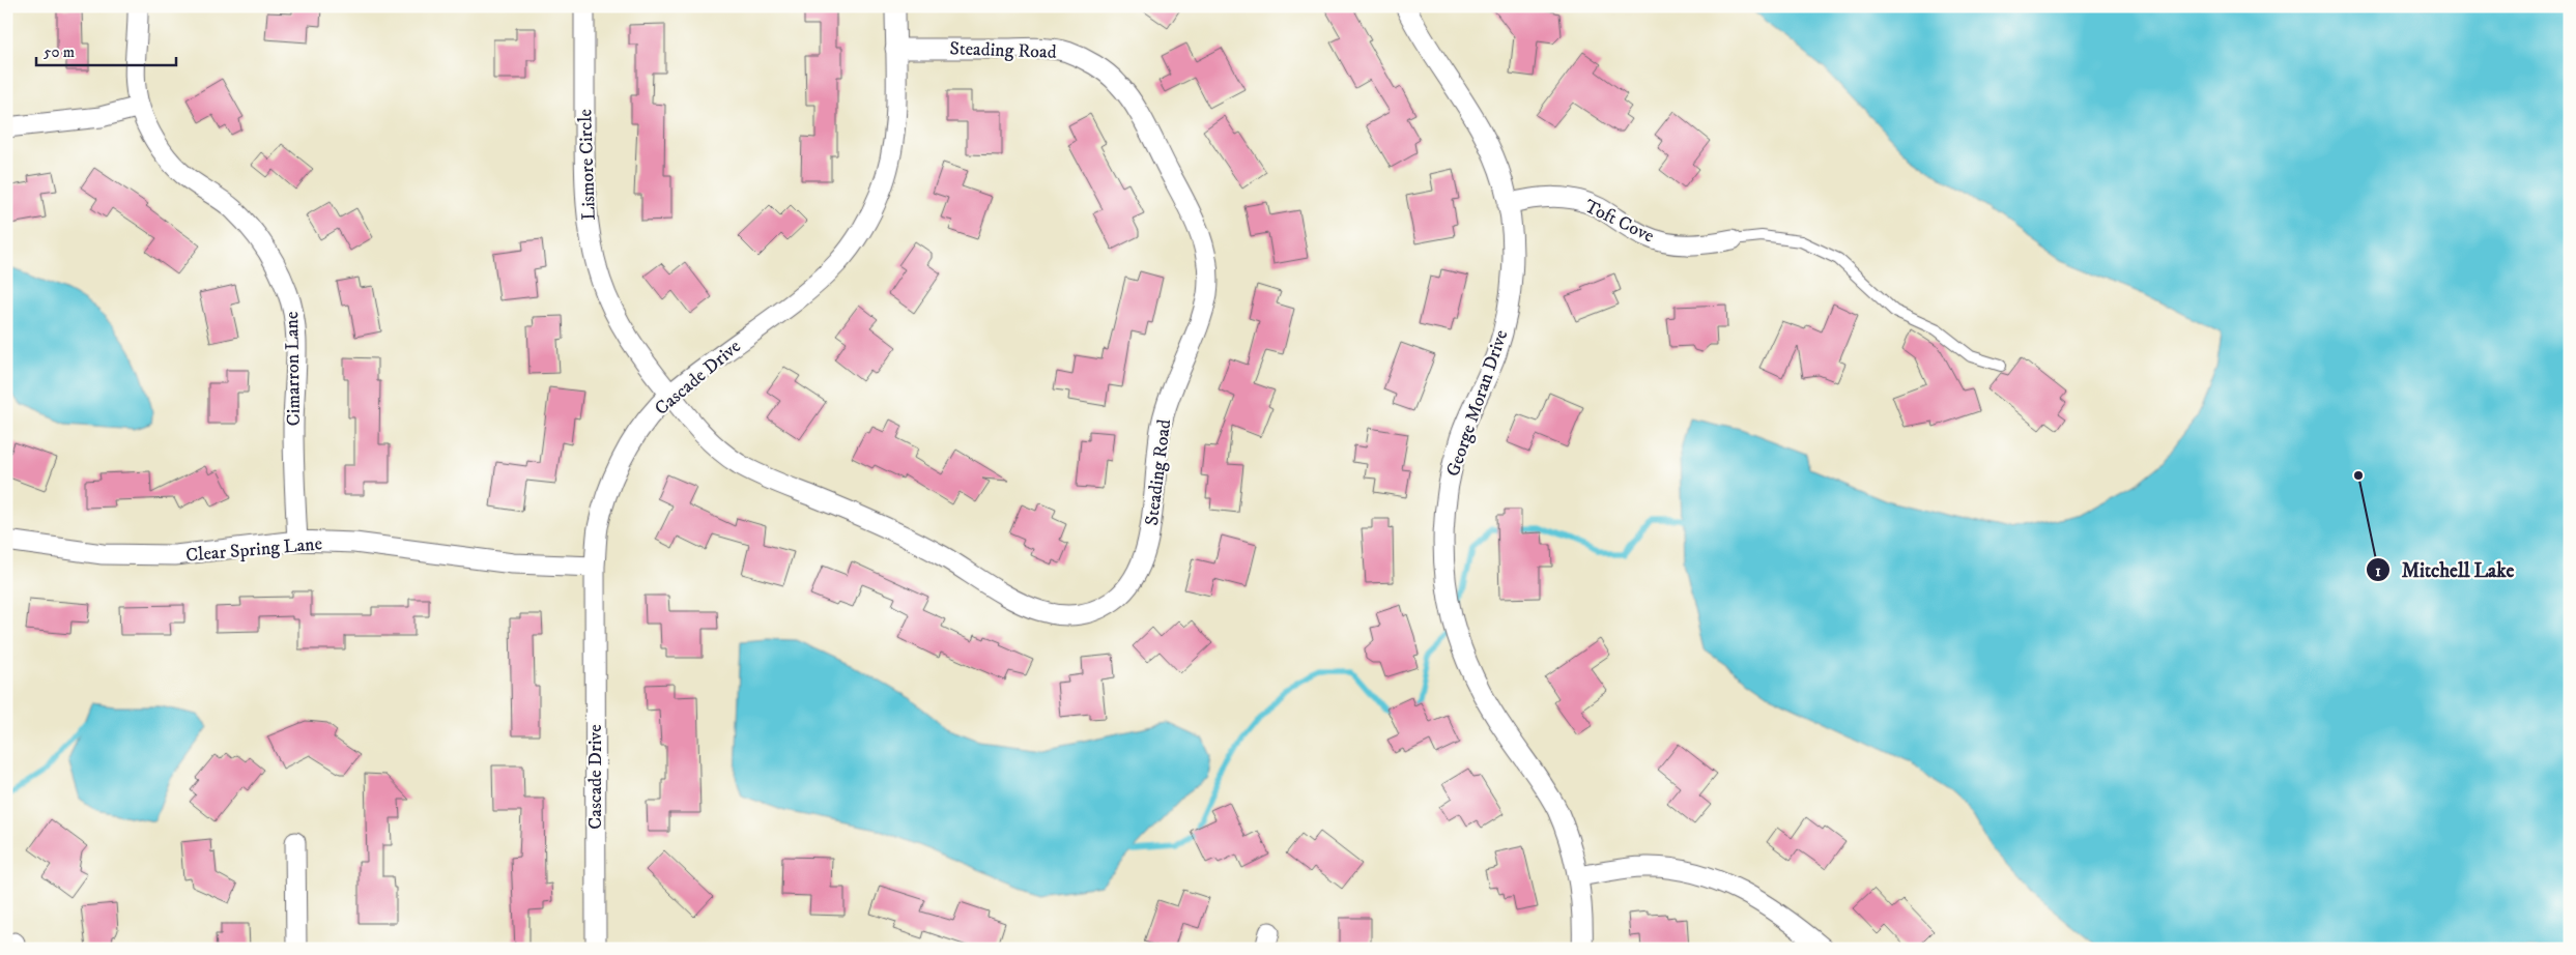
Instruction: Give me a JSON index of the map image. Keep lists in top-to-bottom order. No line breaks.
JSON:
{"streets":{"street":["Steading Road","Lismore Circle","Toft Cove","Cimarron Lane","Cascade Drive","George Moran Drive","Clear Spring Lane"]},"crossings":[["Steading Road","Lismore Circle"],["Steading Road","Cascade Drive"],["Lismore Circle","Cascade Drive"],["Toft Cove","George Moran Drive"],["Cimarron Lane","Clear Spring Lane"],["Cascade Drive","Clear Spring Lane"]],"places":["Mitchell Lake"],"scale_bar":"50 m"}
